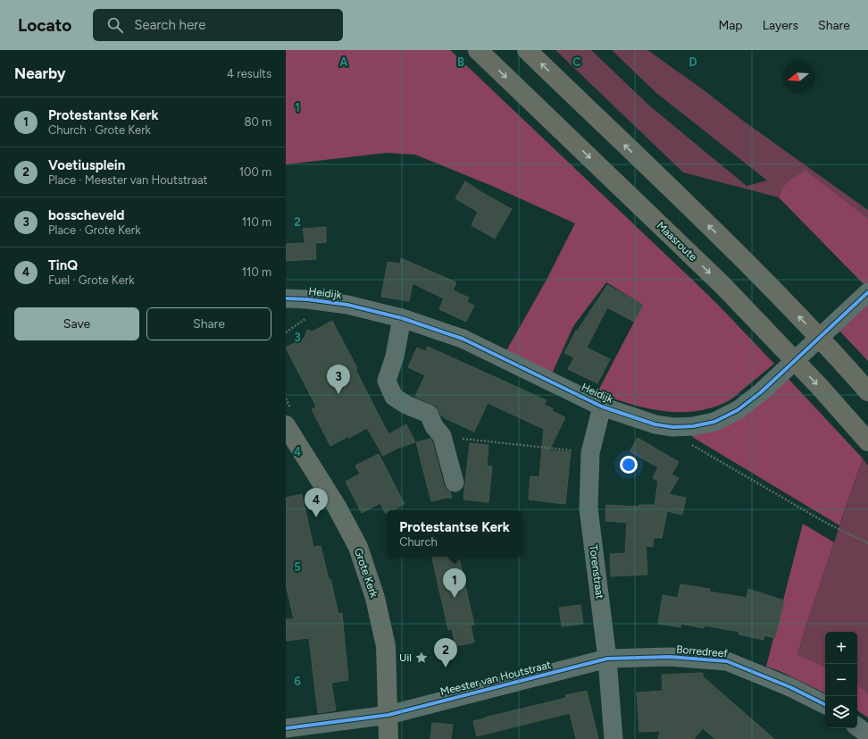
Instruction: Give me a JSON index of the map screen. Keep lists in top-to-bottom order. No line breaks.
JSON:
{"streets":{"highway":["Maasroute"],"main road":["Grote Kerk"],"street":["Heidijk","Torenstraat","Borredreef","Meester van Houtstraat"]},"crossings":[["Heidijk","Torenstraat"],["Torenstraat","Borredreef"],["Torenstraat","Meester van Houtstraat"],["Grote Kerk","Meester van Houtstraat"],["Borredreef","Meester van Houtstraat"]],"places":{"place":["Uil"]},"north":"left","page":{"header":"Locato","search":"Search here","nav":["Map","Layers","Share"],"heading":["Nearby","4 results"],"list":[{"mark":"1","name":"Protestantse Kerk","note":"Church · Grote Kerk","value":"80 m"},{"mark":"2","name":"Voetiusplein","note":"Place · Meester van Houtstraat","value":"100 m"},{"mark":"3","name":"bosscheveld","note":"Place · Grote Kerk","value":"110 m"},{"mark":"4","name":"TinQ","note":"Fuel · Grote Kerk","value":"110 m"}],"buttons":["Save","Share"],"pins":["3","4","1","2"],"popup":["Protestantse Kerk","Church"],"map_buttons":["+","−"]},"grid":{"columns":["A","B","C","D"],"rows":["1","2","3","4","5","6"]}}
